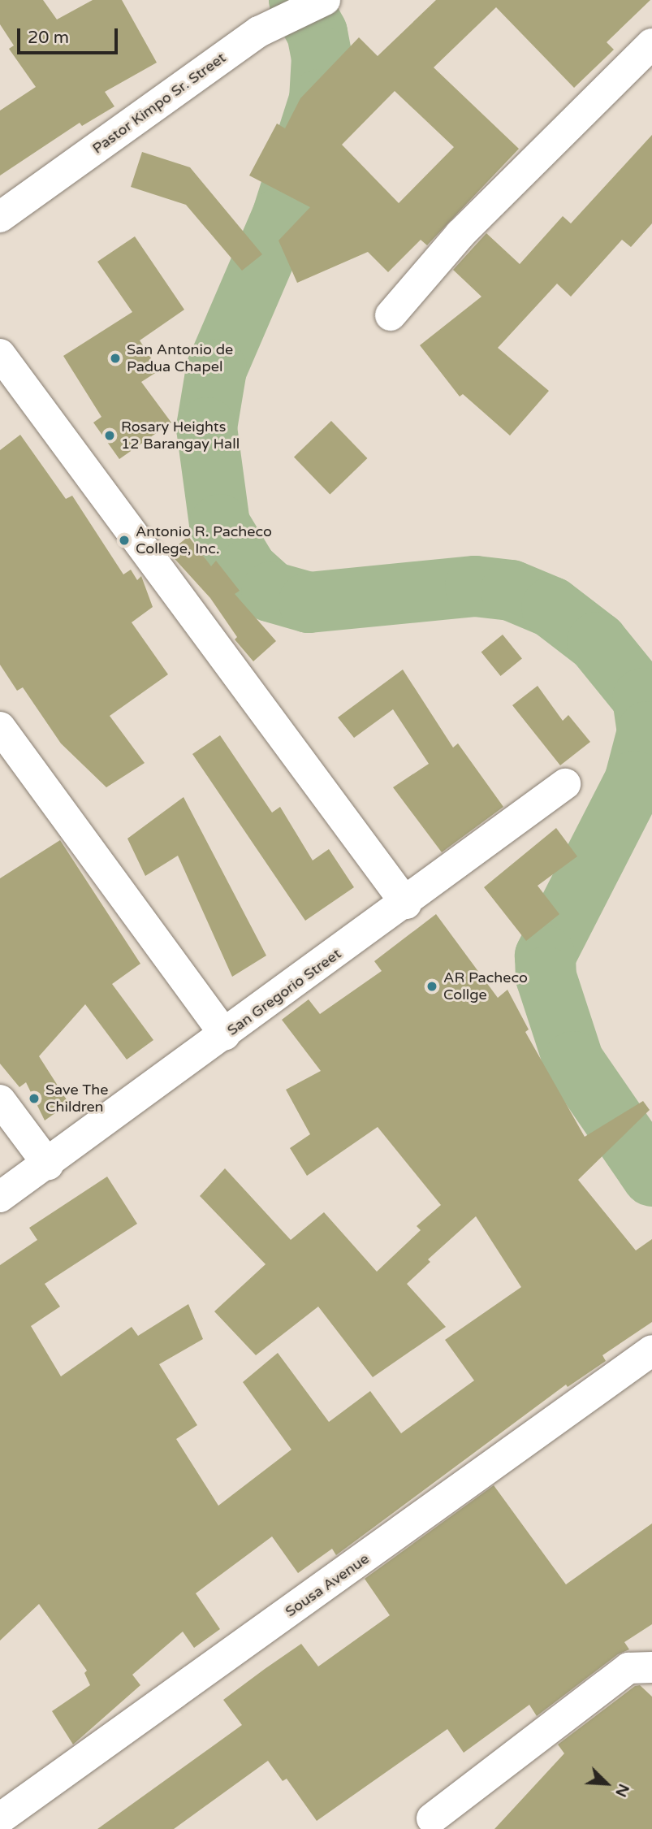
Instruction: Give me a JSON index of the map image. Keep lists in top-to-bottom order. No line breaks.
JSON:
{"streets":{"street":["Pastor Kimpo Sr. Street","San Gregorio Street","Sousa Avenue"]},"places":["San Antonio de Padua Chapel","Rosary Heights 12 Barangay Hall","Antonio R. Pacheco College, Inc.","AR Pacheco Collge","Save The Children"],"scale_bar":"20 m","north":"bottom right"}
